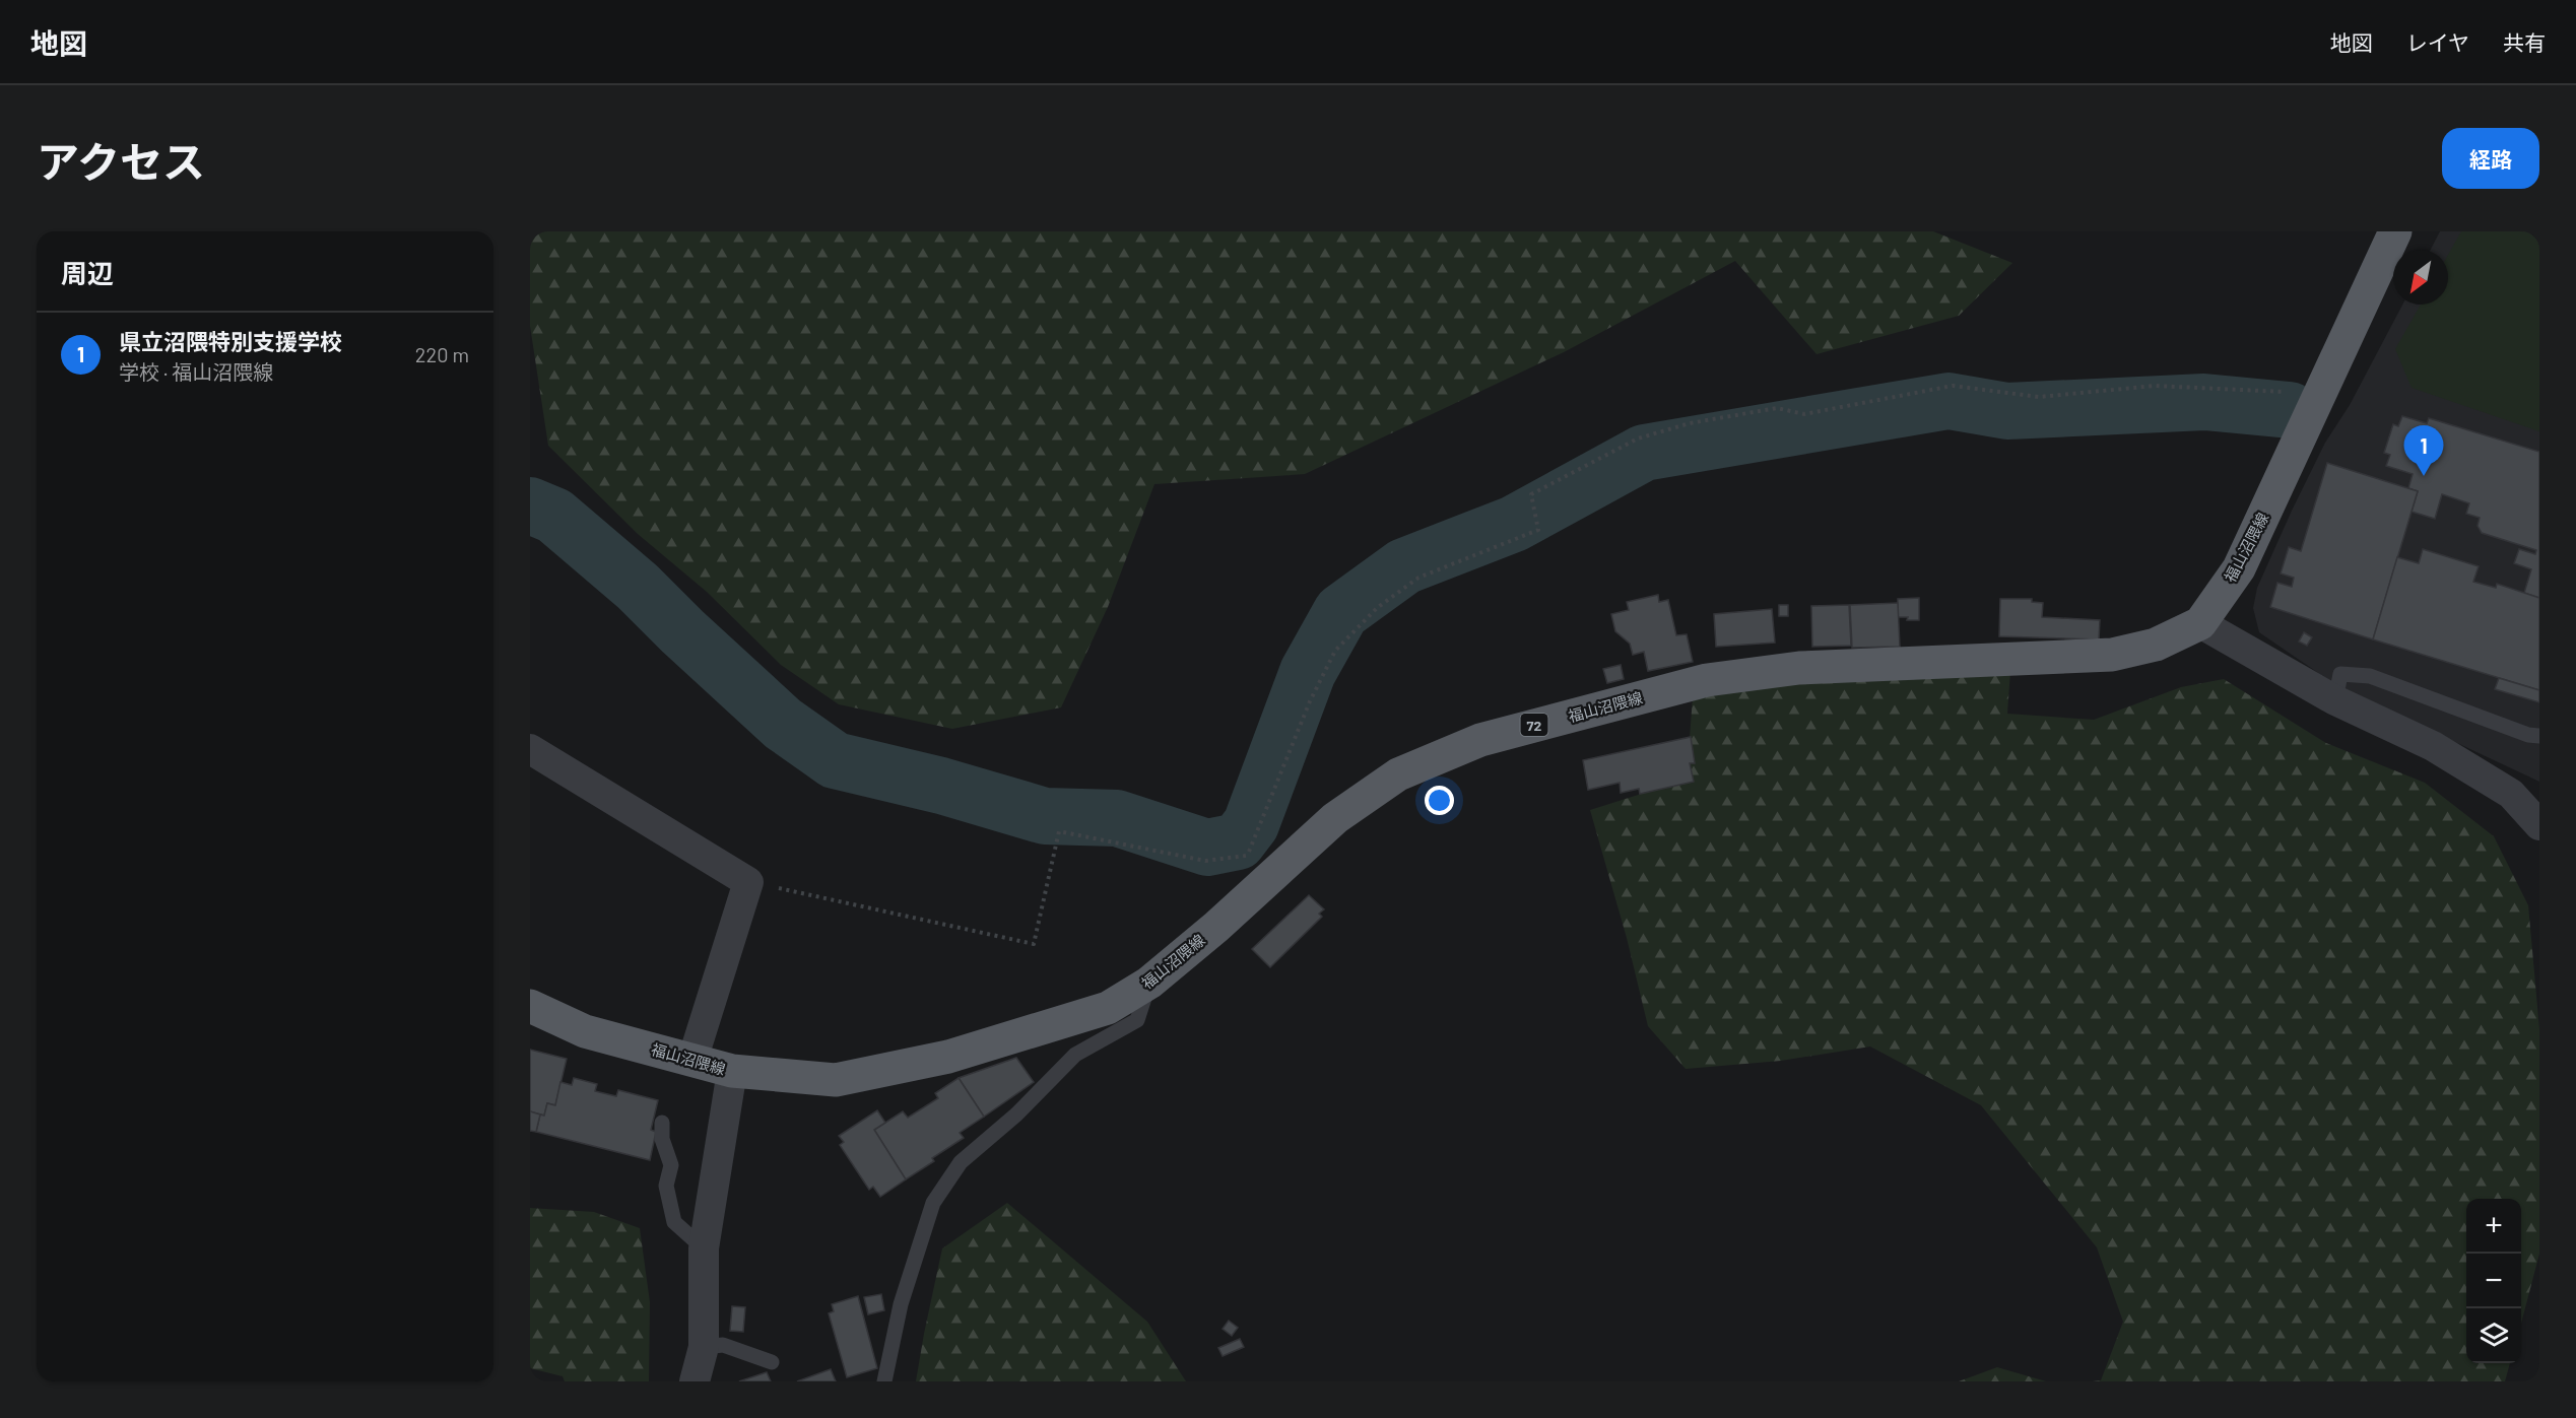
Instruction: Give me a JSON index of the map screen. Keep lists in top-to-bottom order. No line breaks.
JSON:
{"streets":{"main road":["福山沼隈線","72"]},"north":"bottom left","page":{"header":"地図","nav":["地図","レイヤ","共有"],"title":"アクセス","buttons":"経路","heading":"周辺","list":[{"mark":"1","name":"県立沼隈特別支援学校","note":"学校 · 福山沼隈線","value":"220 m"}],"pins":"1","map_buttons":["+","−"]}}
